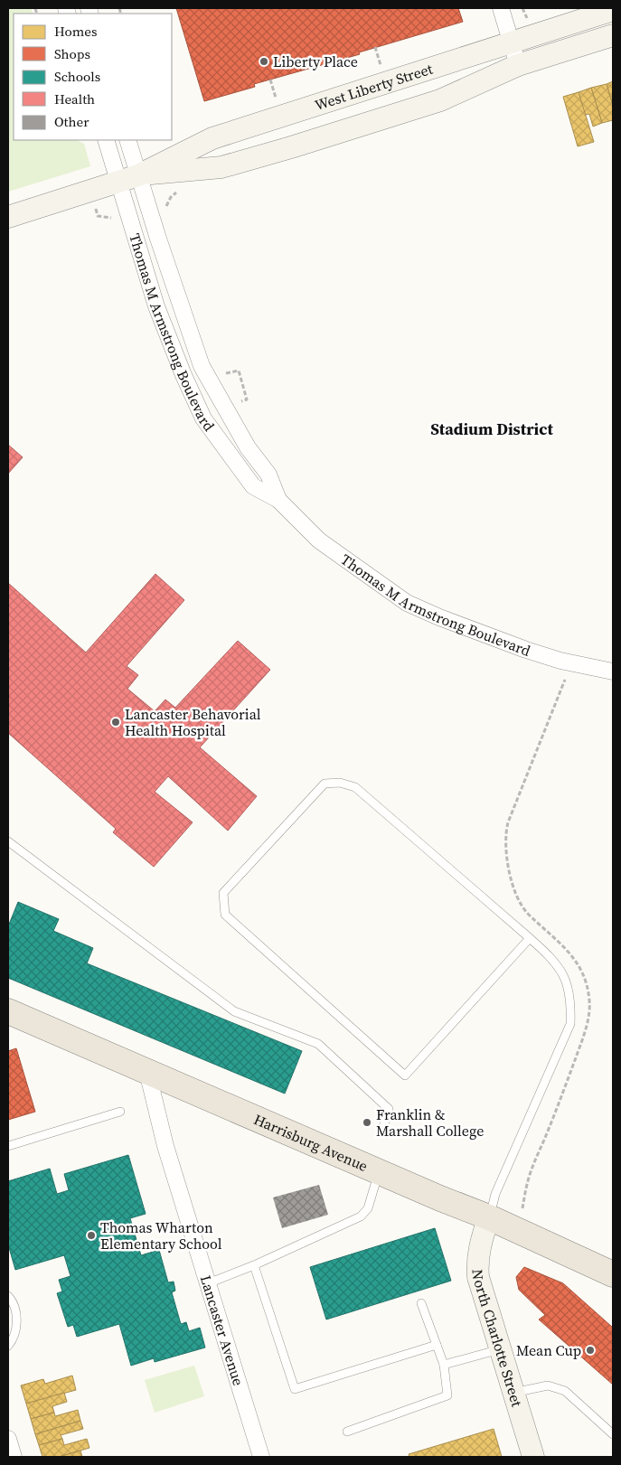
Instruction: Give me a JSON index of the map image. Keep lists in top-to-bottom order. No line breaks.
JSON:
{"streets":{"main road":["West Liberty Street","Harrisburg Avenue","North Charlotte Street"],"street":["Thomas M Armstrong Boulevard","Lancaster Avenue"]},"crossings":[["West Liberty Street","Thomas M Armstrong Boulevard"],["Harrisburg Avenue","Lancaster Avenue"],["Harrisburg Avenue","North Charlotte Street"]],"districts":["Stadium District"],"places":["Liberty Place","Lancaster Behavorial Health Hospital","Franklin & Marshall College","Thomas Wharton Elementary School","Mean Cup"],"legend":["Homes","Shops","Schools","Health","Other"]}
